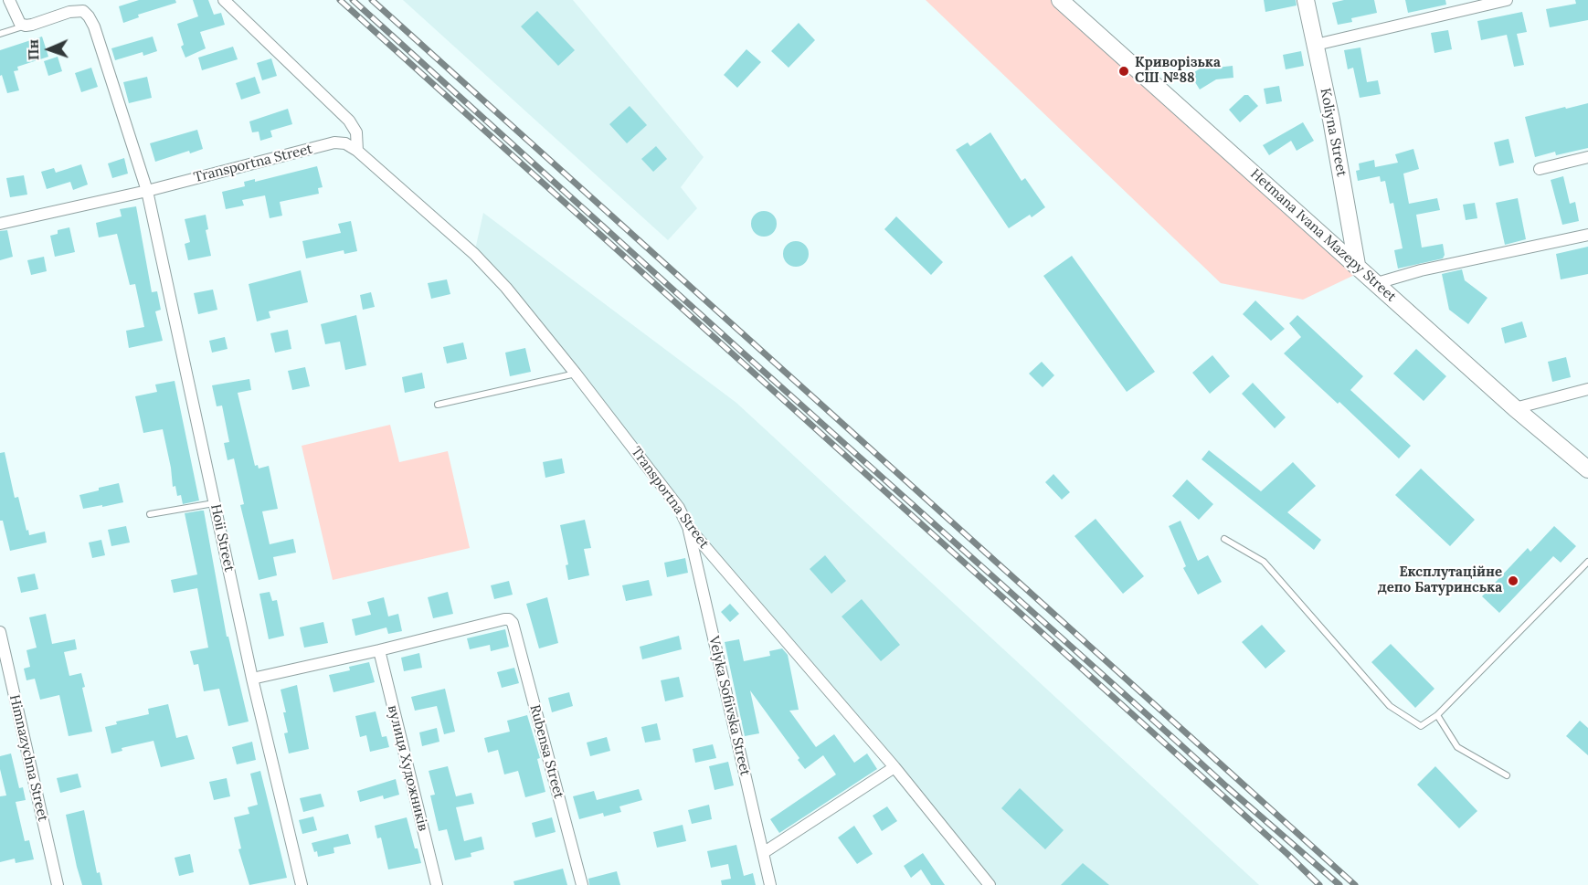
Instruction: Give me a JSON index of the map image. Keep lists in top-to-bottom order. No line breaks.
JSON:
{"streets":{"main road":["Koliyna Street","Hetmana Ivana Mazepy Street"],"street":["Transportna Street","Hoii Street","Velyka Sofiivska Street","Rubensa Street","Himnazychna Street","вулиця Художників"]},"crossings":[["Koliyna Street","Hetmana Ivana Mazepy Street"],["Transportna Street","Hoii Street"],["Transportna Street","Velyka Sofiivska Street"],["Rubensa Street","вулиця Художників"]],"places":["Криворізька СШ №88","Експлутаційне депо Батуринська"],"north":"left"}
